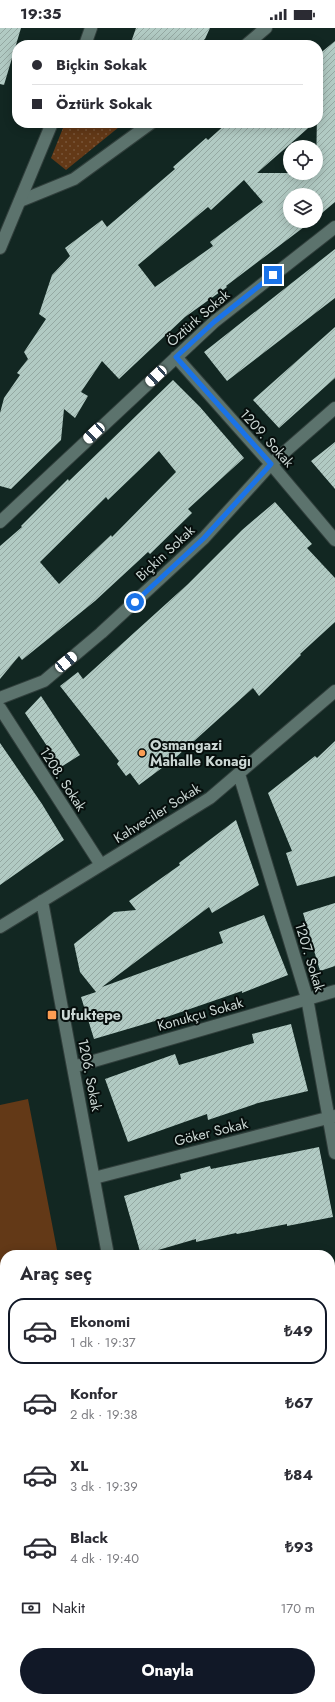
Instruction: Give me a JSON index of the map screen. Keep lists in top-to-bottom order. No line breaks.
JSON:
{"streets":{"street":["Öztürk Sokak","1209. Sokak","Biçkin Sokak","1208. Sokak","Kahveciler Sokak","1207. Sokak","Konukçu Sokak","1206. Sokak","Göker Sokak"]},"crossings":[["Öztürk Sokak","1209. Sokak"],["1209. Sokak","Biçkin Sokak"],["1208. Sokak","Kahveciler Sokak"],["Kahveciler Sokak","1207. Sokak"],["Kahveciler Sokak","1206. Sokak"],["1207. Sokak","Konukçu Sokak"],["1207. Sokak","Göker Sokak"],["Konukçu Sokak","1206. Sokak"],["1206. Sokak","Göker Sokak"]],"places":{"other":["Osmangazi Mahalle Konağı"],"transit":["Ufuktepe"]},"page":{"status":"19:35","banner":["Biçkin Sokak","Öztürk Sokak"],"heading":"Araç seç","list":[{"name":"Ekonomi","note":"1 dk · 19:37","value":"₺49"},{"name":"Konfor","note":"2 dk · 19:38","value":"₺67"},{"name":"XL","note":"3 dk · 19:39","value":"₺84"},{"name":"Black","note":"4 dk · 19:40","value":"₺93"}],"pay":["Nakit","170 m"],"buttons":"Onayla"}}
